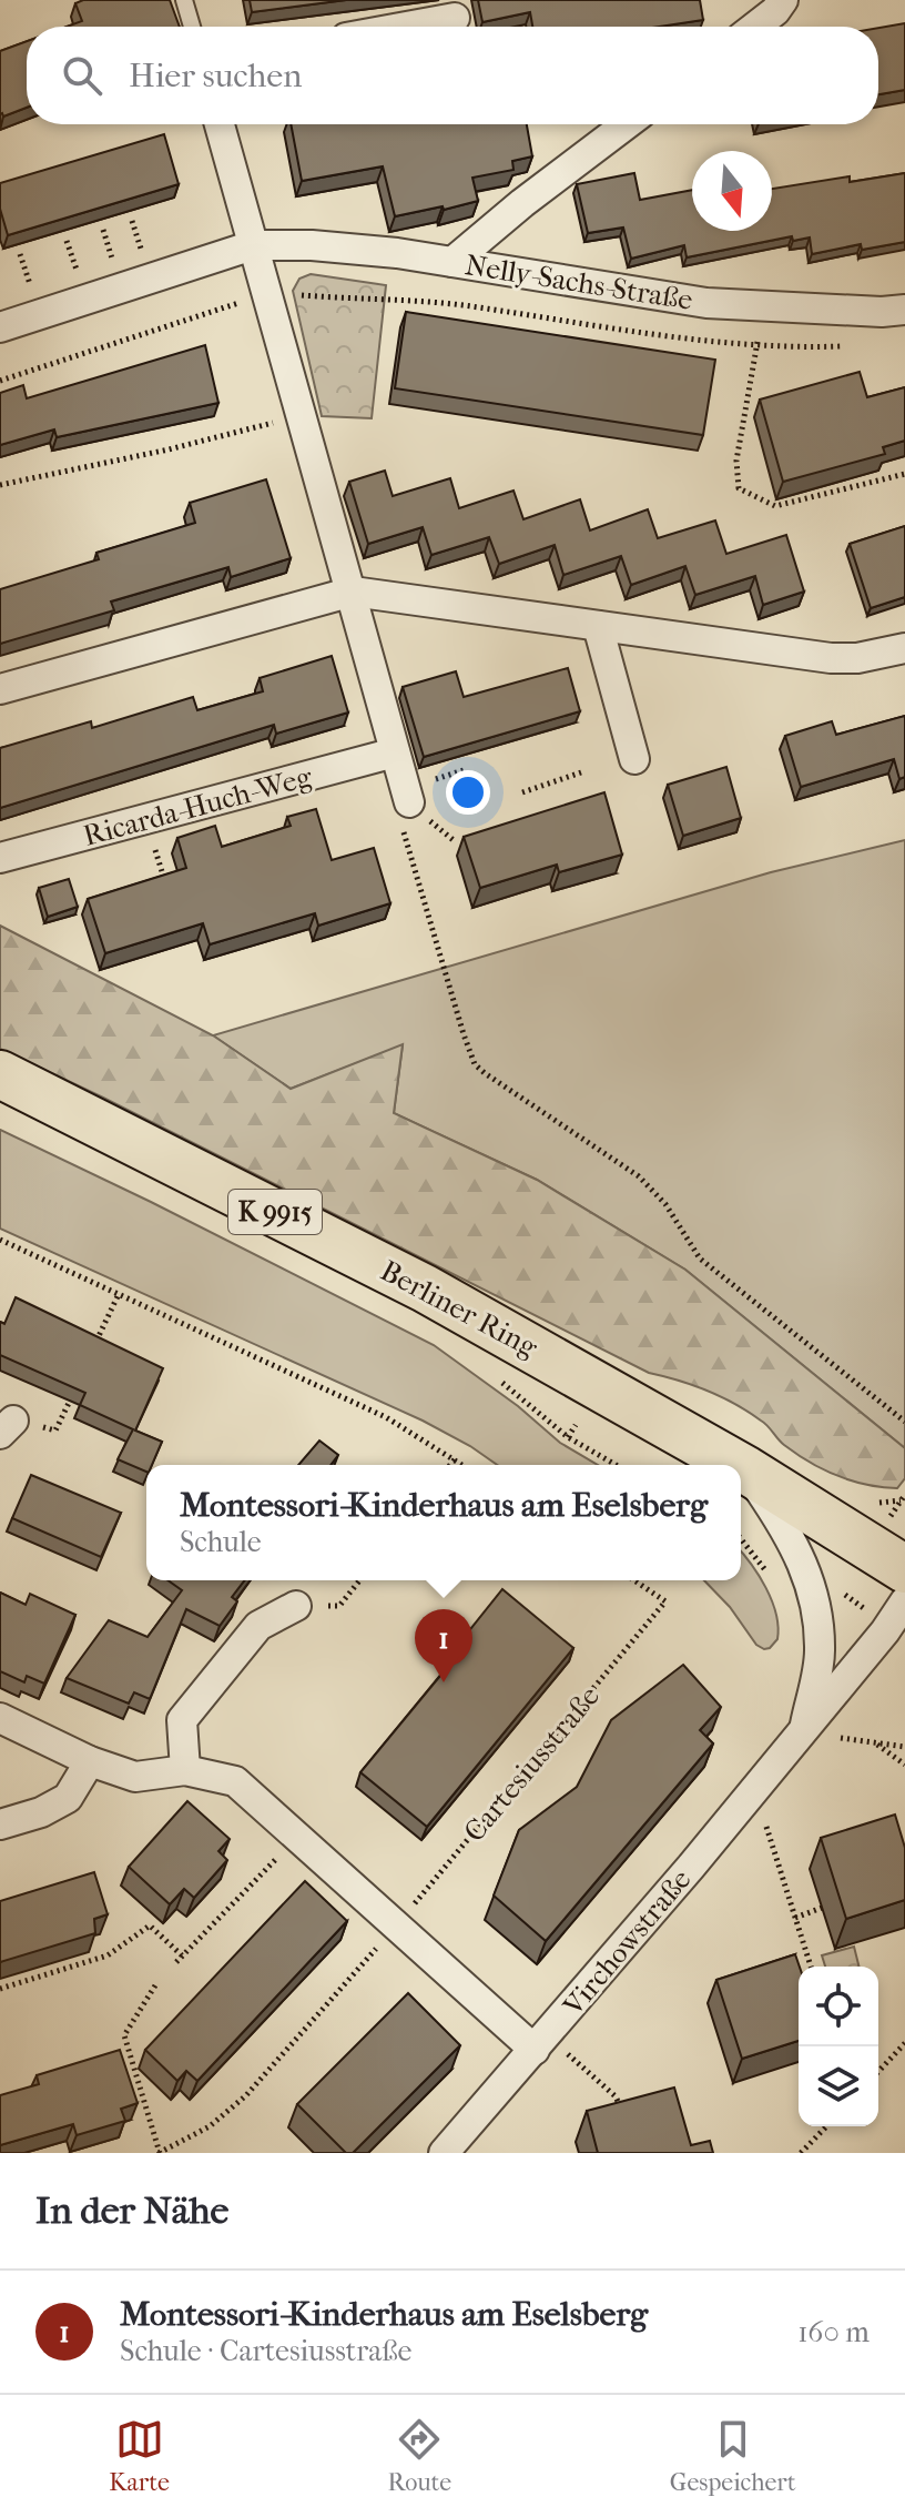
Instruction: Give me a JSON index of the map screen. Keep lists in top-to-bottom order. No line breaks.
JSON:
{"streets":{"main road":["K 9915","Berliner Ring"],"street":["Nelly-Sachs-Straße","Ricarda-Huch-Weg","Virchowstraße"],"path":["Cartesiusstraße"]},"crossings":[["Berliner Ring","Virchowstraße"]],"north":"bottom","page":{"search":"Hier suchen","popup":["Montessori-Kinderhaus am Eselsberg","Schule"],"pins":"1","heading":"In der Nähe","list":[{"mark":"1","name":"Montessori-Kinderhaus am Eselsberg","note":"Schule · Cartesiusstraße","value":"160 m"}],"nav":["Karte","Route","Gespeichert"]}}
